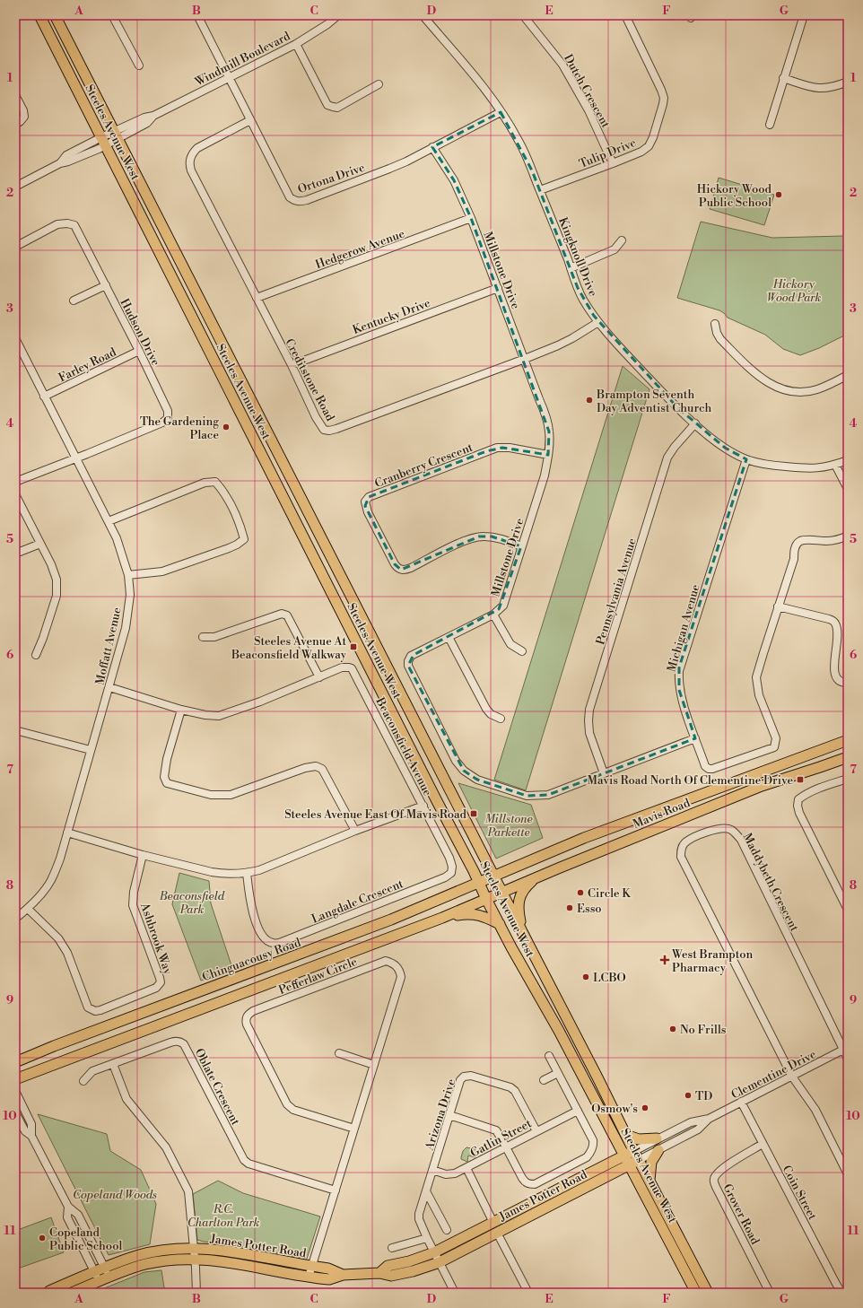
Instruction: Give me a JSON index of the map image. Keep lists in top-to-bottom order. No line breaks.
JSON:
{"streets":{"main road":["Steeles Avenue West","Mavis Road","Chinguacousy Road","James Potter Road"],"street":["Windmill Boulevard","Dutch Crescent","Tulip Drive","Ortona Drive","Hedgerow Avenue","Kingknoll Drive","Millstone Drive","Kentucky Drive","Hudson Drive","Farley Road","Creditstone Road","Cranberry Crescent","Pennsylvania Avenue","Michigan Avenue","Moffatt Avenue","Beaconsfield Avenue","Maddybeth Crescent","Langdale Crescent","Ashbrook Way","Pefferlaw Circle","Clementine Drive","Oblate Crescent","Arizona Drive","Gatlin Street","Coin Street","Grover Road"]},"crossings":[["Windmill Boulevard","Steeles Avenue West"],["Windmill Boulevard","Ortona Drive"],["Dutch Crescent","Tulip Drive"],["Steeles Avenue West","Mavis Road"],["Steeles Avenue West","Chinguacousy Road"],["Steeles Avenue West","Clementine Drive"],["Steeles Avenue West","James Potter Road"],["Tulip Drive","Kingknoll Drive"],["Ortona Drive","Kingknoll Drive"],["Ortona Drive","Millstone Drive"],["Ortona Drive","Creditstone Road"],["Hedgerow Avenue","Millstone Drive"],["Hedgerow Avenue","Creditstone Road"],["Kingknoll Drive","Creditstone Road"],["Kingknoll Drive","Pennsylvania Avenue"],["Kingknoll Drive","Michigan Avenue"],["Millstone Drive","Kentucky Drive"],["Millstone Drive","Creditstone Road"],["Millstone Drive","Cranberry Crescent"],["Millstone Drive","Pennsylvania Avenue"],["Millstone Drive","Michigan Avenue"],["Kentucky Drive","Creditstone Road"],["Hudson Drive","Farley Road"],["Hudson Drive","Moffatt Avenue"],["Farley Road","Moffatt Avenue"],["Moffatt Avenue","Beaconsfield Avenue"],["Moffatt Avenue","Ashbrook Way"],["Beaconsfield Avenue","Langdale Crescent"],["Beaconsfield Avenue","Ashbrook Way"],["Mavis Road","Chinguacousy Road"],["Maddybeth Crescent","Clementine Drive"],["Pefferlaw Circle","Oblate Crescent"],["Pefferlaw Circle","James Potter Road"],["Clementine Drive","Coin Street"],["Clementine Drive","James Potter Road"],["Arizona Drive","Gatlin Street"],["Arizona Drive","James Potter Road"],["Coin Street","Grover Road"]],"parks":["Hickory Wood Park","Millstone Parkette","Beaconsfield Park","Copeland Woods","R.C. Charlton Park"],"places":{"other":["Hickory Wood Public School","Brampton Seventh Day Adventist Church","The Gardening Place","Circle K","Esso","LCBO","No Frills","TD","Osmow's","Copeland Public School"],"transit":["Steeles Avenue At Beaconsfield Walkway","Mavis Road North Of Clementine Drive","Steeles Avenue East Of Mavis Road"],"health":["West Brampton Pharmacy"]},"grid":{"columns":["A","B","C","D","E","F","G"],"rows":["1","2","3","4","5","6","7","8","9","10","11"]}}
